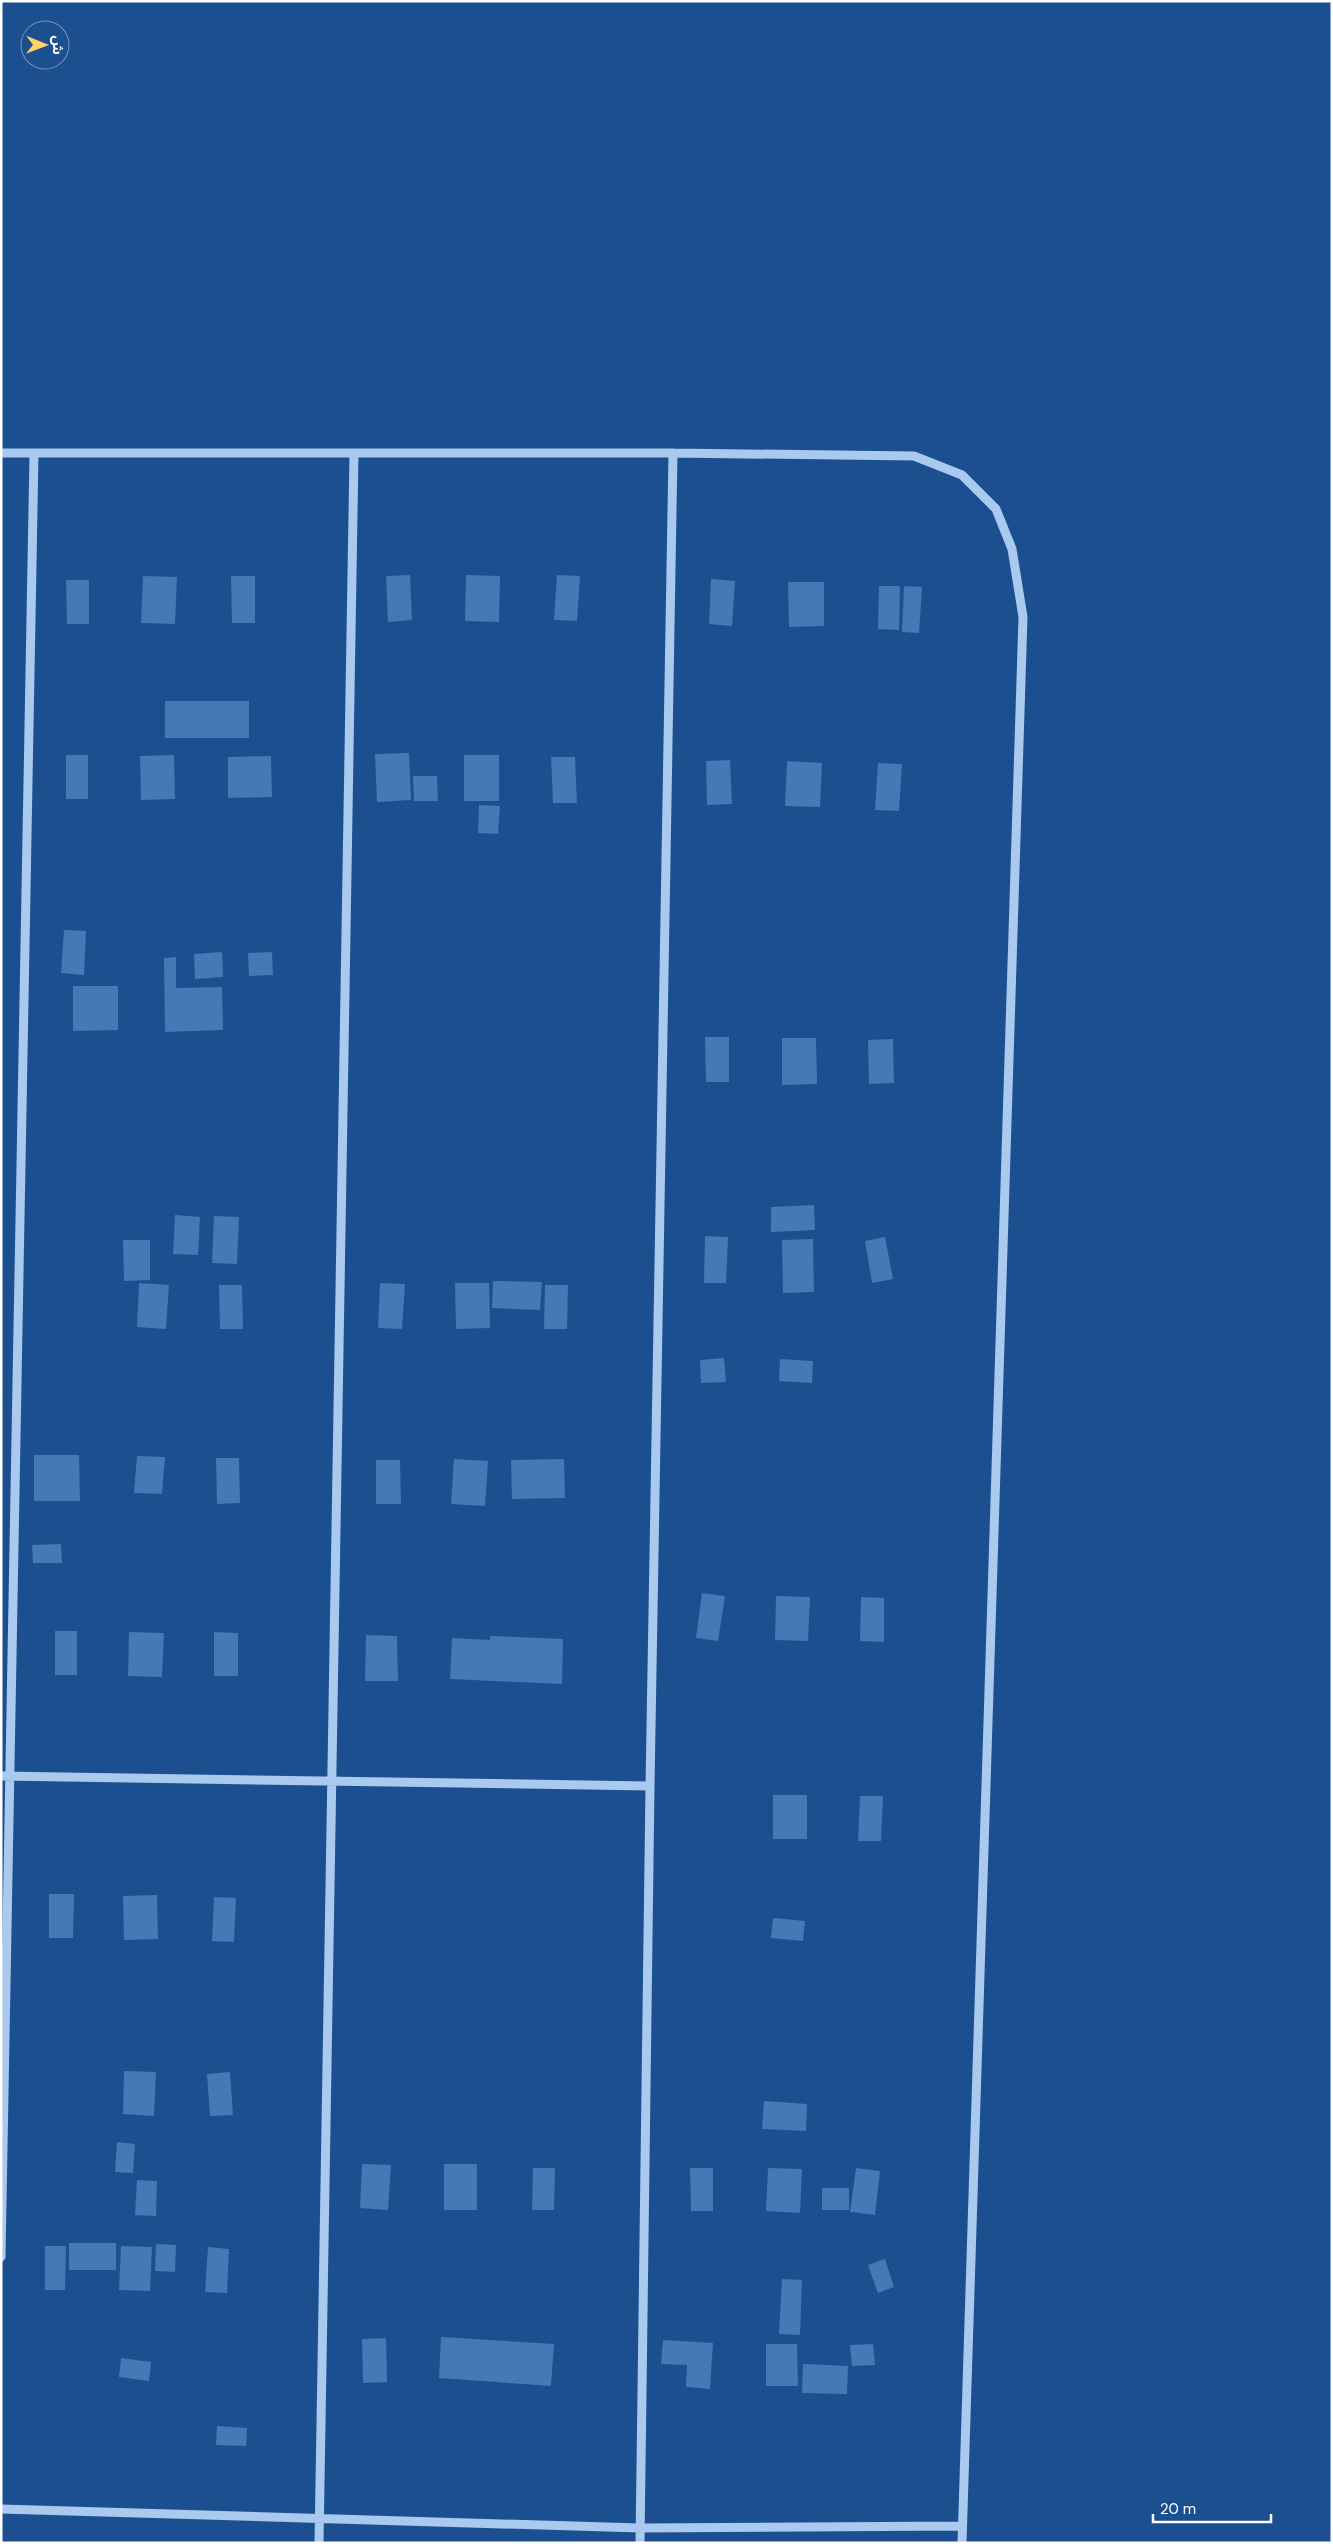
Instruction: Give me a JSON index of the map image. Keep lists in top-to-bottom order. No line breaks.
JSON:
{"scale_bar":"20 m","north":"right"}
